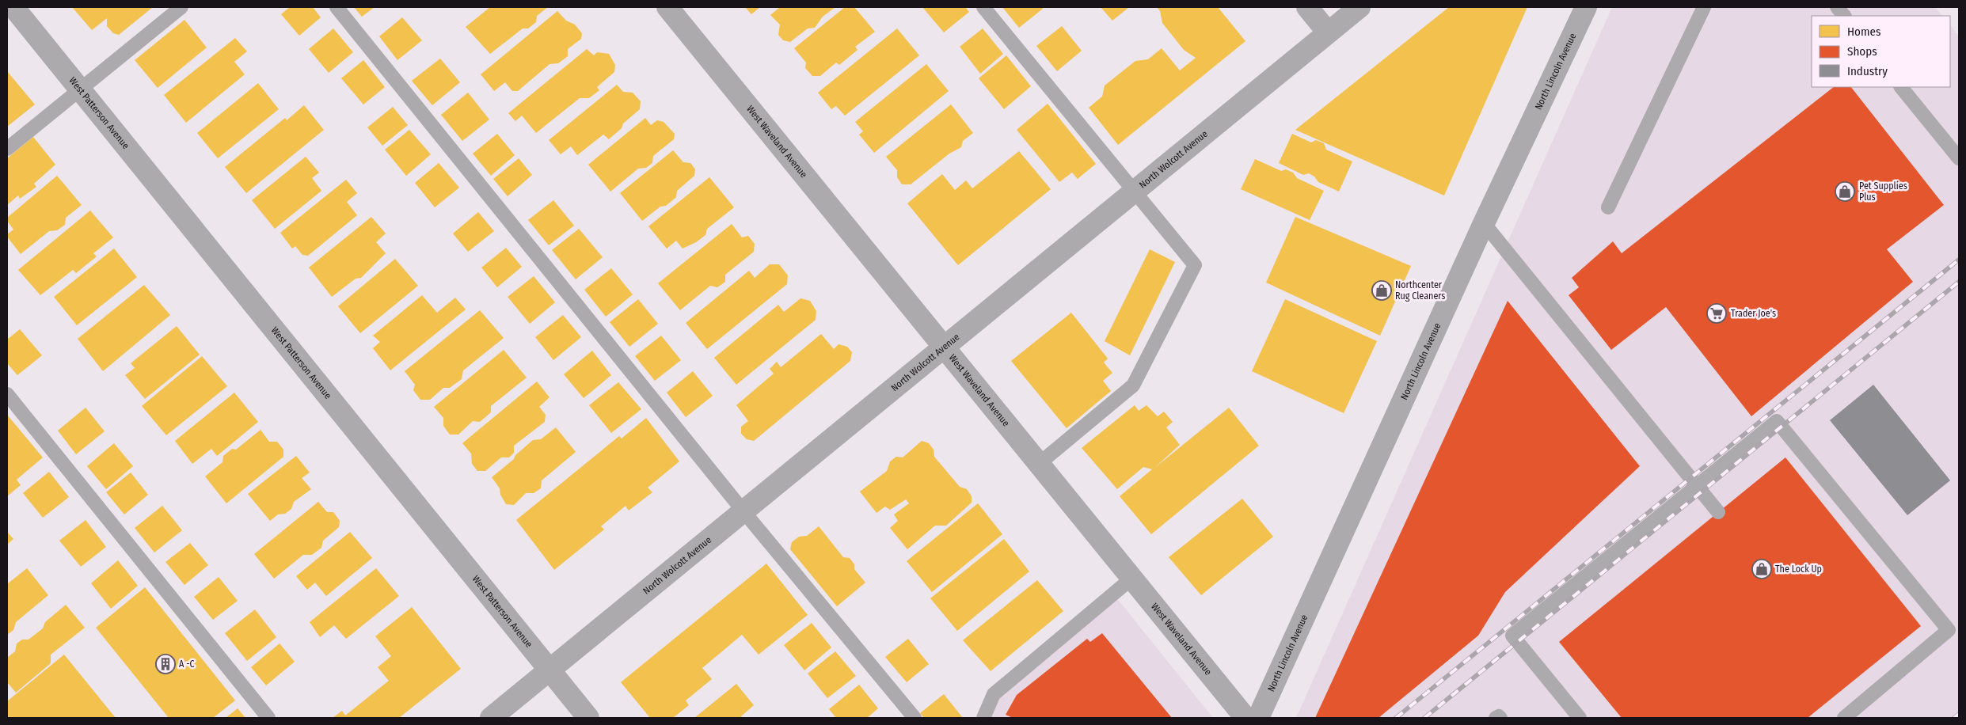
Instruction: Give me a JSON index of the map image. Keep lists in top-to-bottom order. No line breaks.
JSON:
{"streets":{"main road":["North Lincoln Avenue"],"street":["West Patterson Avenue","West Waveland Avenue","North Wolcott Avenue"]},"crossings":[["West Patterson Avenue","North Wolcott Avenue"],["West Waveland Avenue","North Wolcott Avenue"]],"places":{"shop":["Pet Supplies Plus","Northcenter Rug Cleaners","The Lock Up"],"supermarket":["Trader Joe's"],"building":["A -C"]},"legend":["Homes","Shops","Industry"]}
